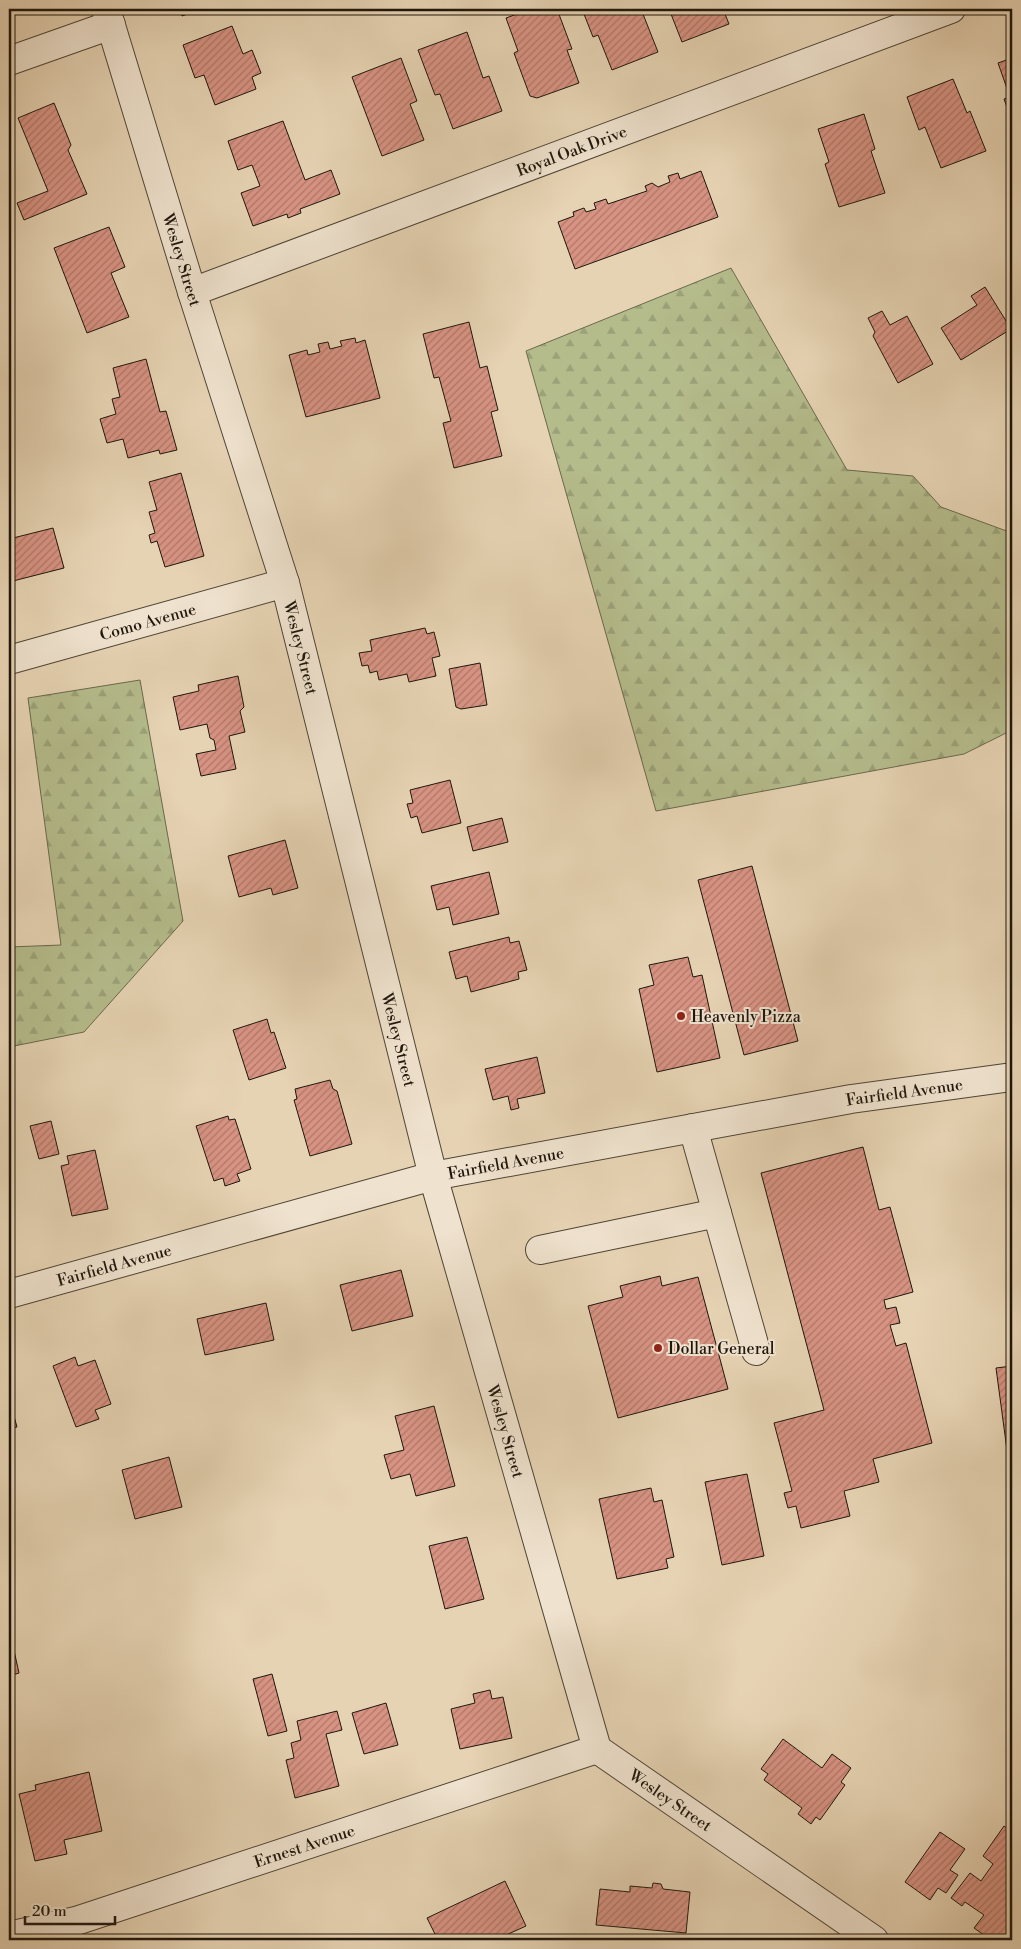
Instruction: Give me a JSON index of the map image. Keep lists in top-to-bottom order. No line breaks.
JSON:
{"streets":{"street":["Royal Oak Drive","Wesley Street","Como Avenue","Fairfield Avenue","Ernest Avenue"]},"crossings":[["Royal Oak Drive","Wesley Street"],["Wesley Street","Como Avenue"],["Wesley Street","Fairfield Avenue"],["Wesley Street","Ernest Avenue"]],"places":["Heavenly Pizza","Dollar General"],"scale_bar":"20 m"}
